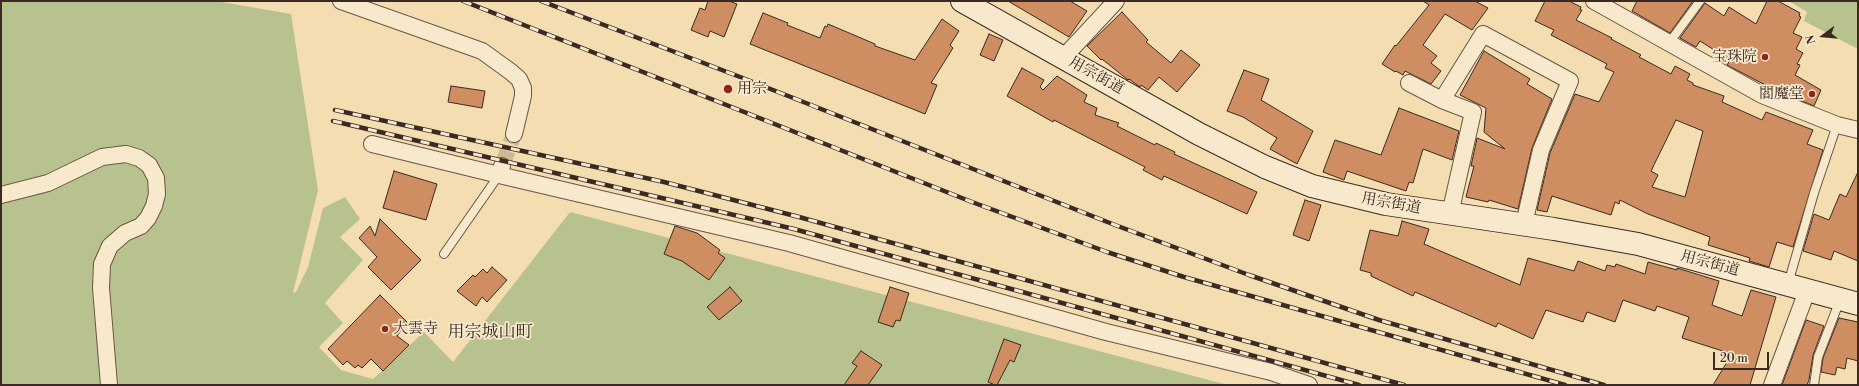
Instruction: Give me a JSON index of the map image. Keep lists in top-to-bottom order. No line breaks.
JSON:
{"streets":{"main road":["用宗街道"]},"districts":["用宗城山町"],"places":["宝珠院","用宗","閻魔堂","大雲寺"],"scale_bar":"20 m","north":"left"}
